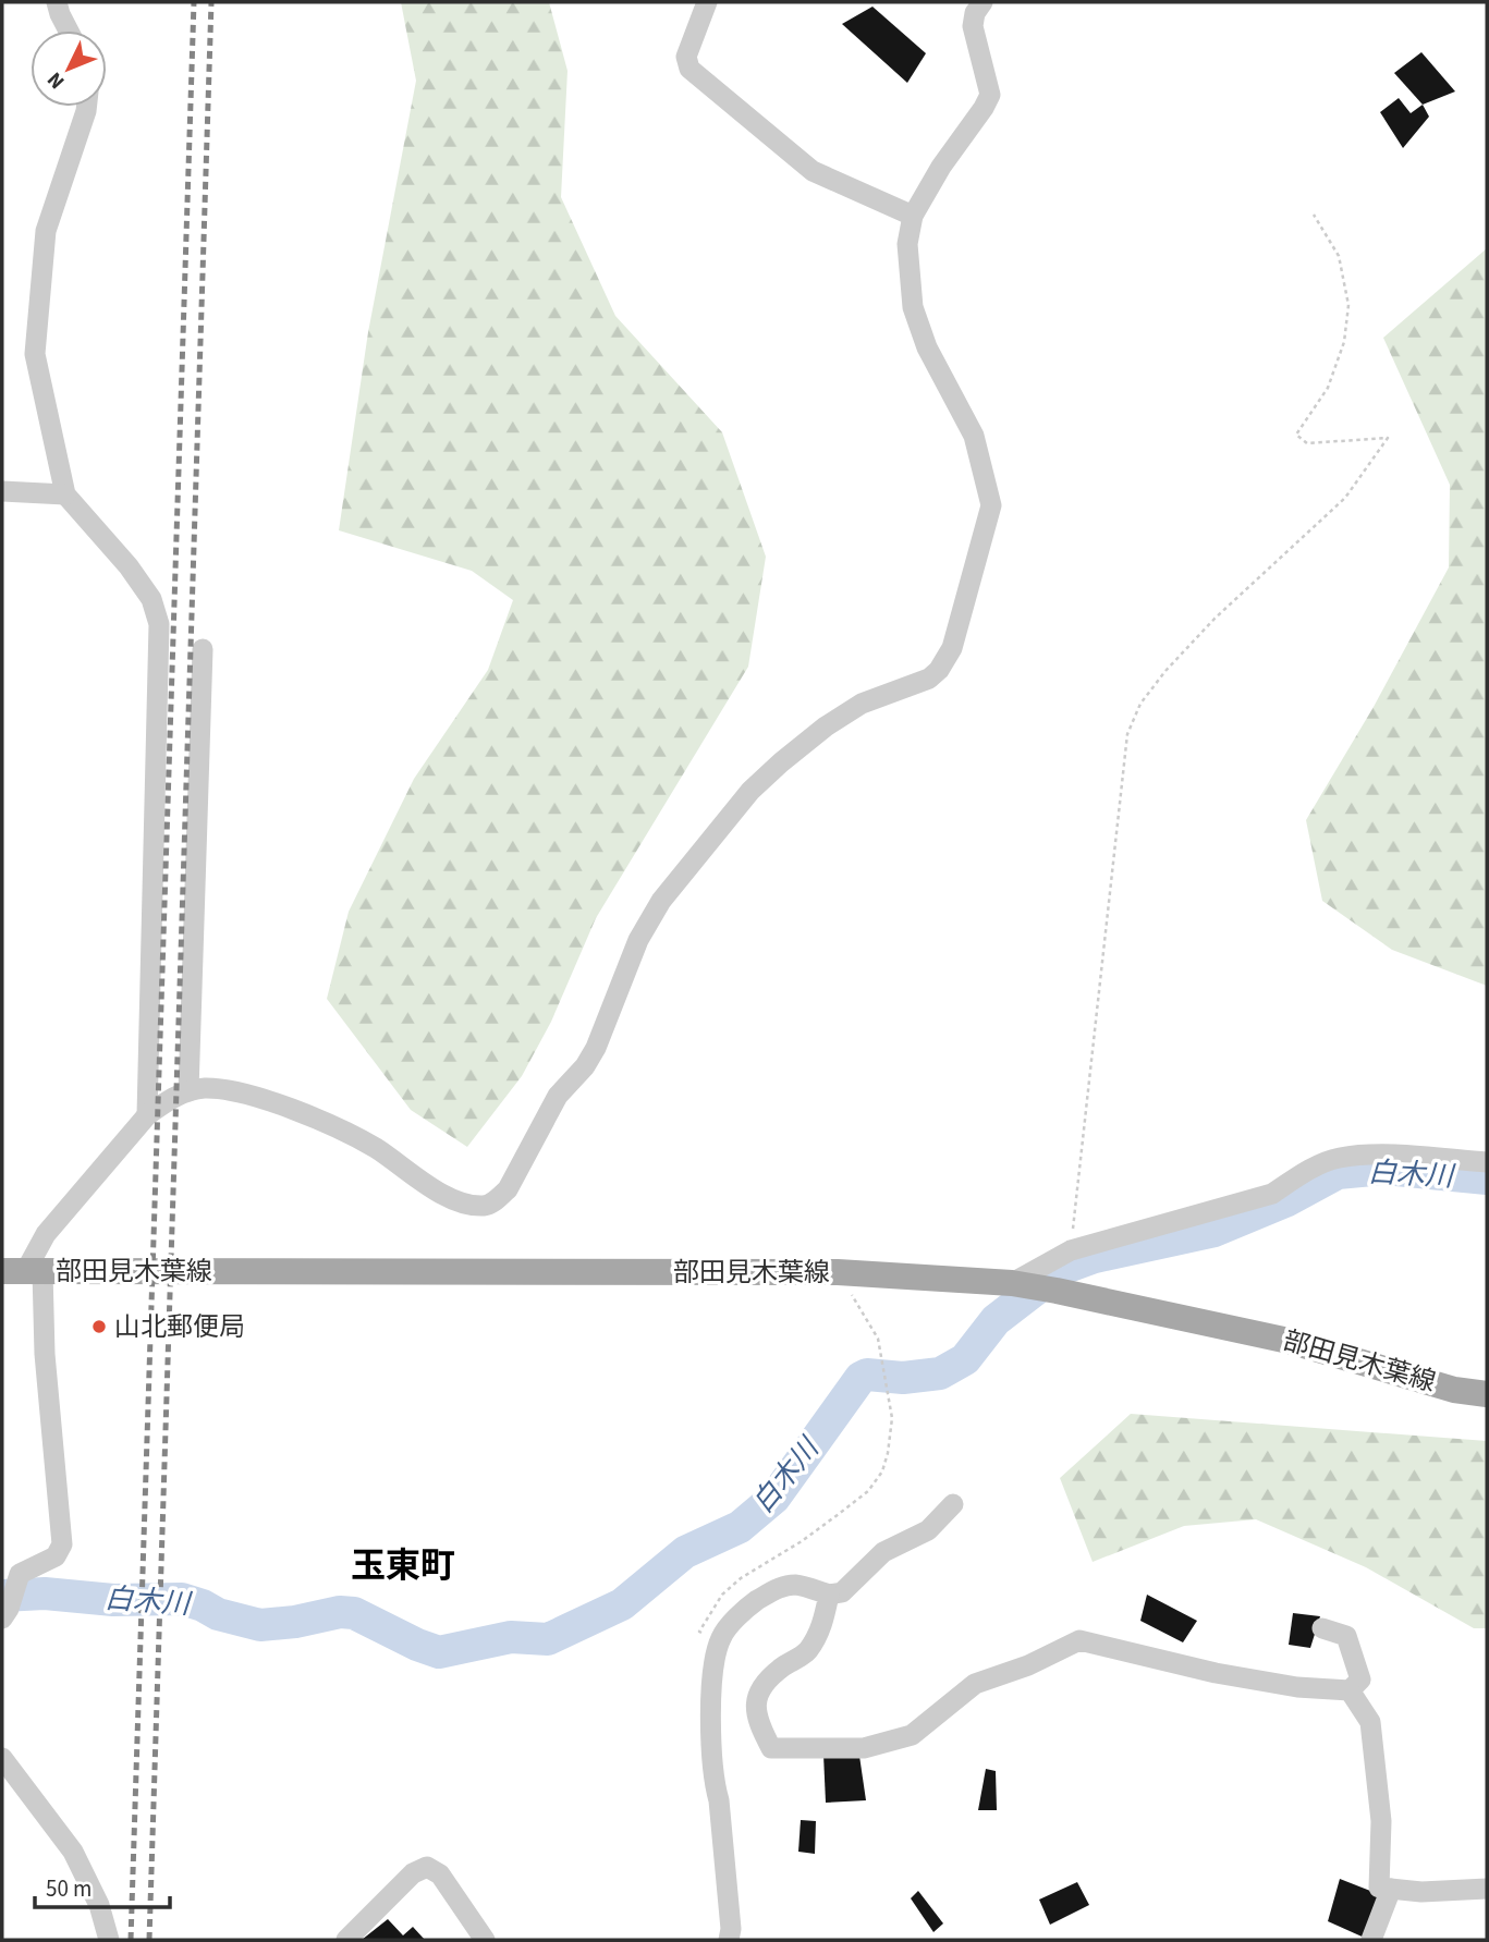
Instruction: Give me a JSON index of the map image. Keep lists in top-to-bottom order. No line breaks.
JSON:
{"streets":{"main road":["部田見木葉線"]},"districts":["玉東町"],"water":["白木川"],"places":["山北郵便局"],"scale_bar":"50 m","north":"bottom left"}
